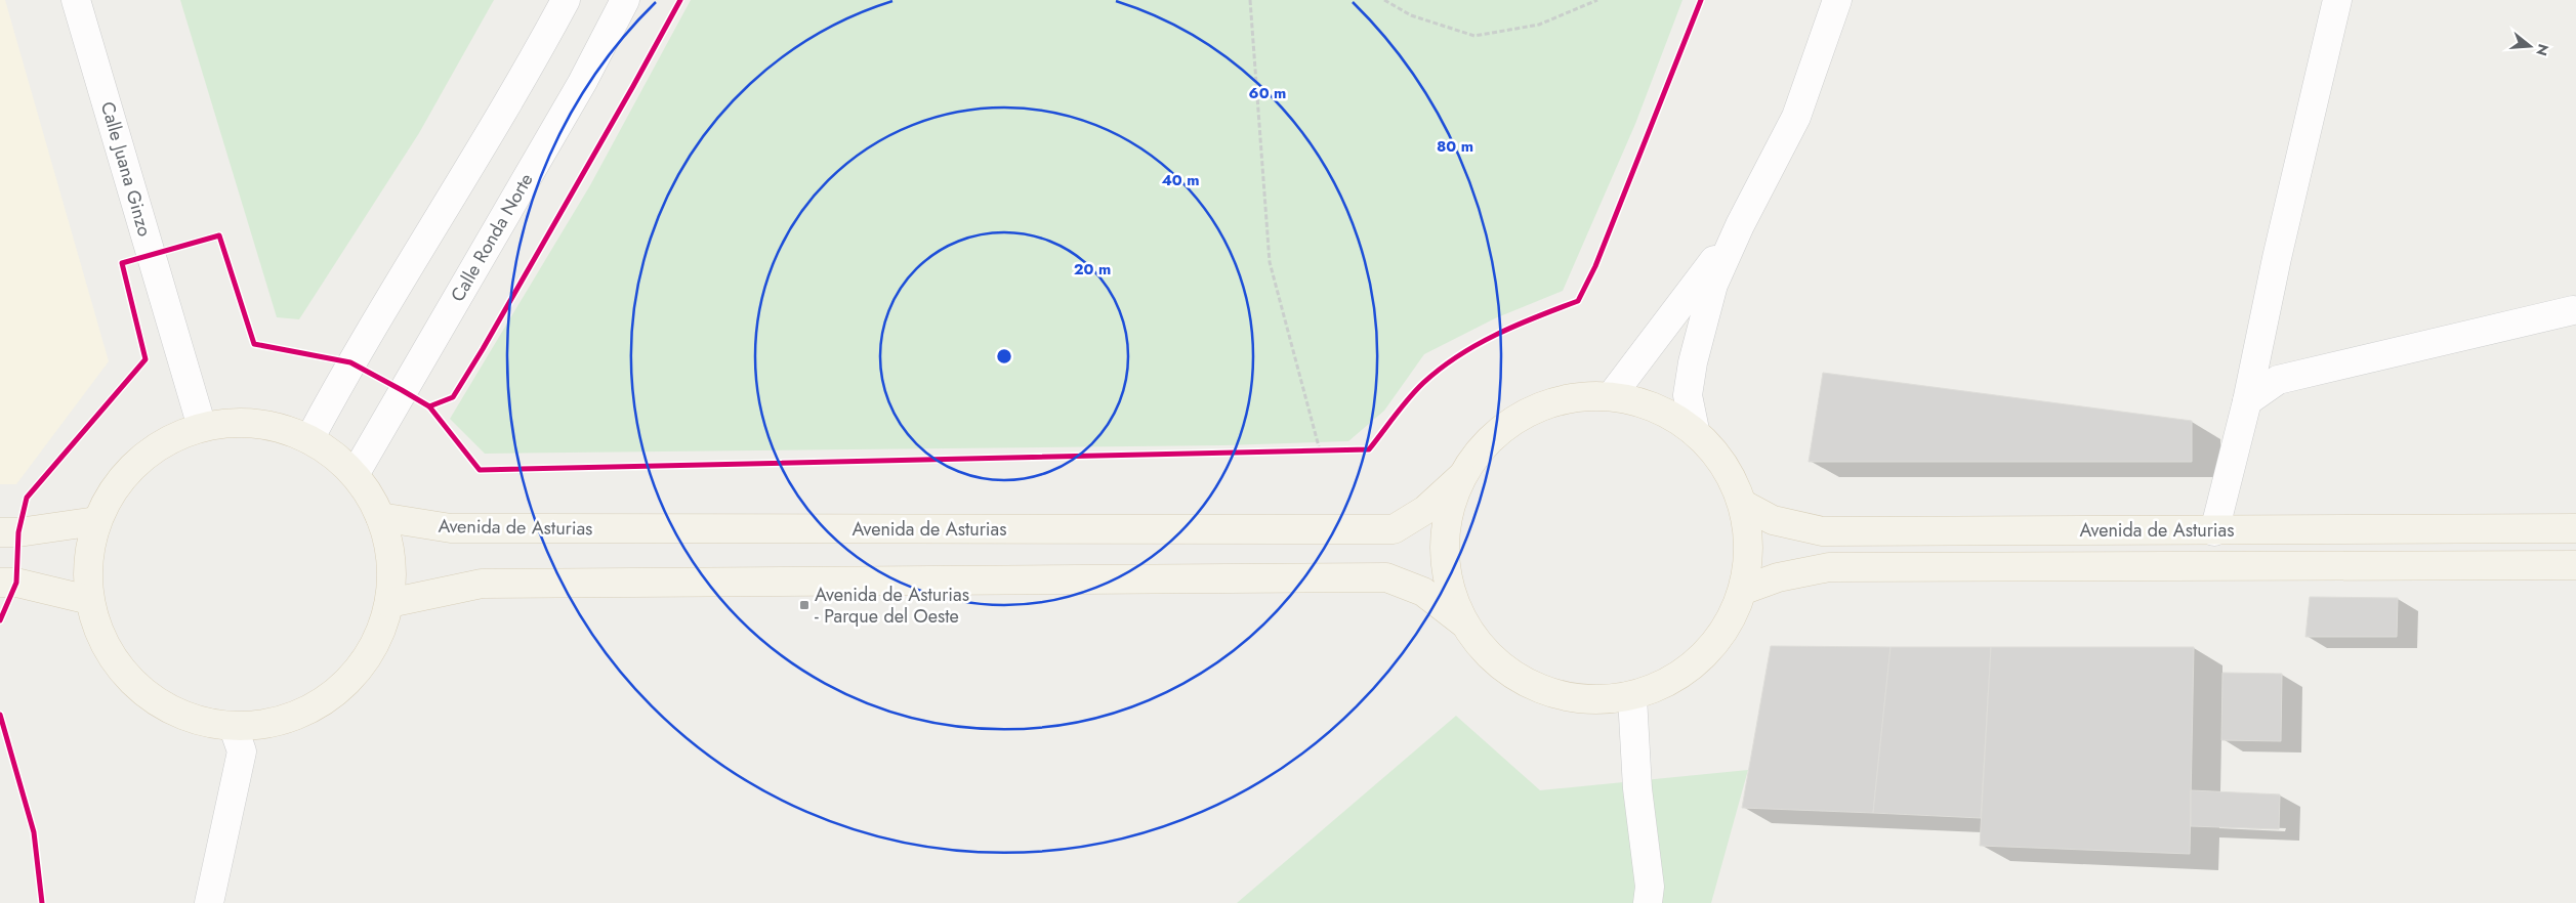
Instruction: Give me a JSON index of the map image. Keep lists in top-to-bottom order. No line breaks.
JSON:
{"streets":{"main road":["Avenida de Asturias"],"street":["Calle Juana Ginzo","Calle Ronda Norte"]},"places":{"transit":["Avenida de Asturias - Parque del Oeste"]},"north":"right","rings":["60 m","80 m","40 m","20 m"]}
